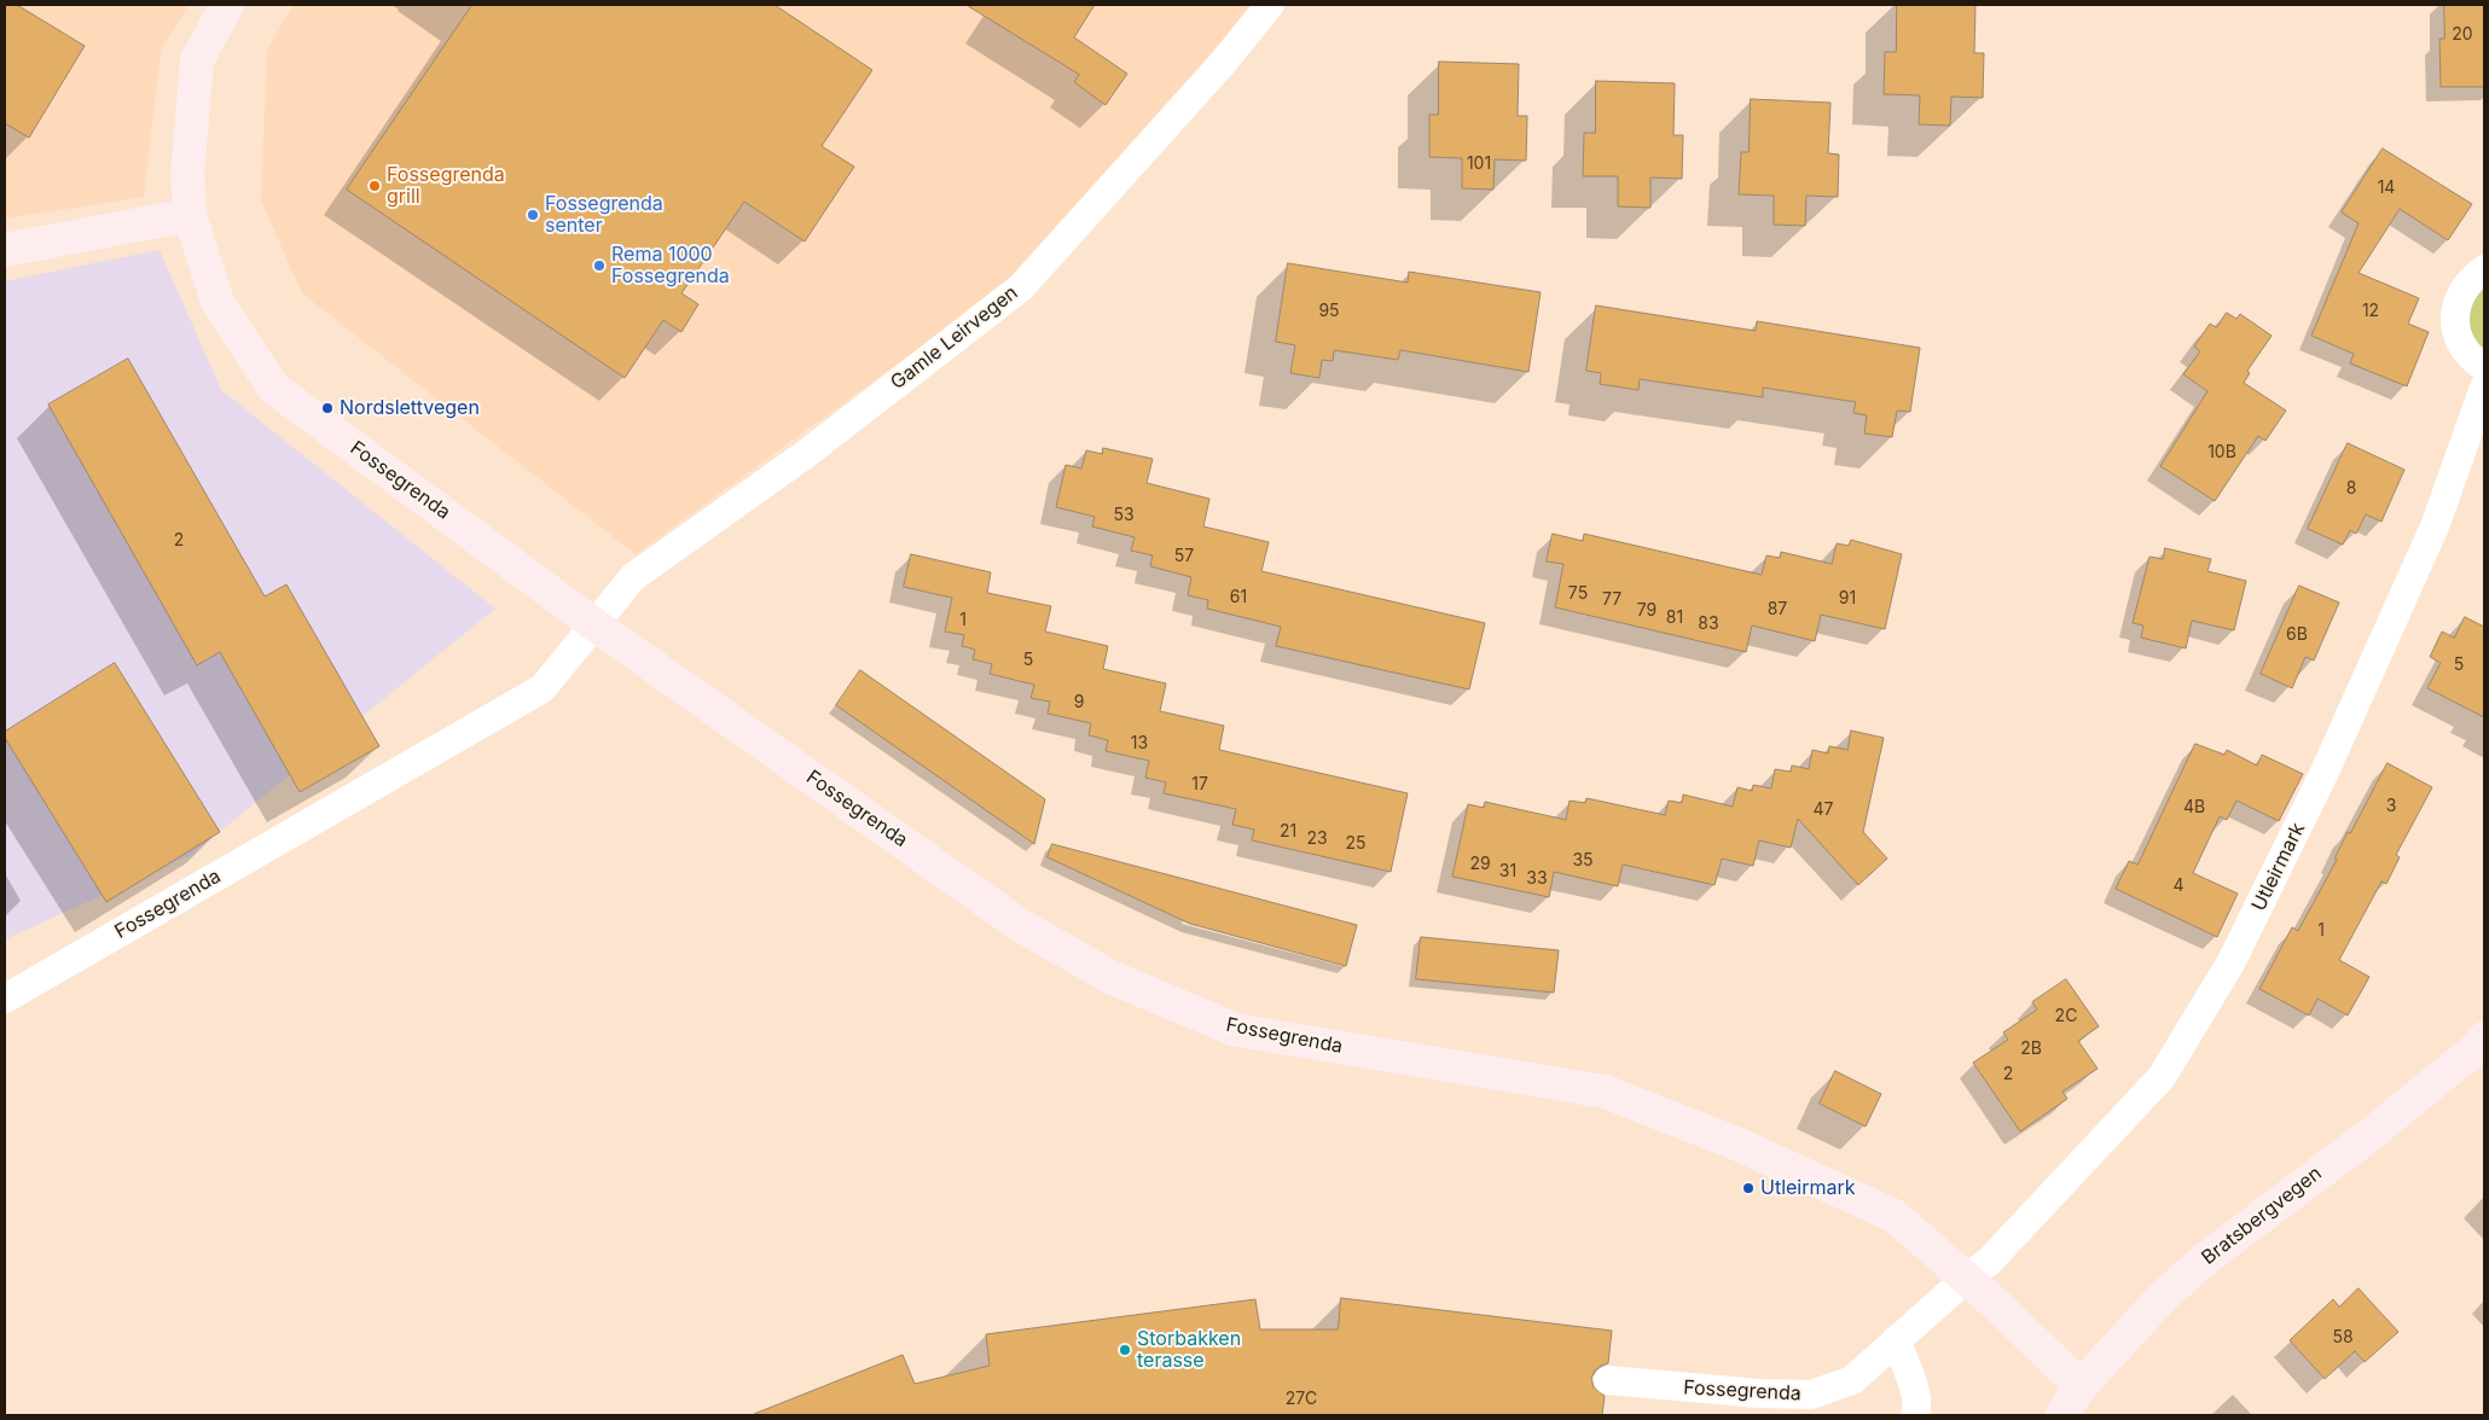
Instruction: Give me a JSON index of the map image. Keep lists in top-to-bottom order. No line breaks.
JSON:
{"streets":{"street":["Gamle Leirvegen","Fossegrenda","Utleirmark","Bratsbergvegen"]},"crossings":[["Gamle Leirvegen","Fossegrenda"],["Fossegrenda","Utleirmark"],["Fossegrenda","Bratsbergvegen"]],"places":["Fossegrenda grill","Fossegrenda senter","Rema 1000 Fossegrenda","Nordslettvegen","Utleirmark","Storbakken terasse"],"house_numbers":["20","101","14","95","12","10B","8","53","2","57","75","61","91","77","87","79","81","1","83","6B","5","5","9","13","17","3","4B","47","21","23","25","35","29","31","33","4","1","2C","2B","2","58","27C"]}
